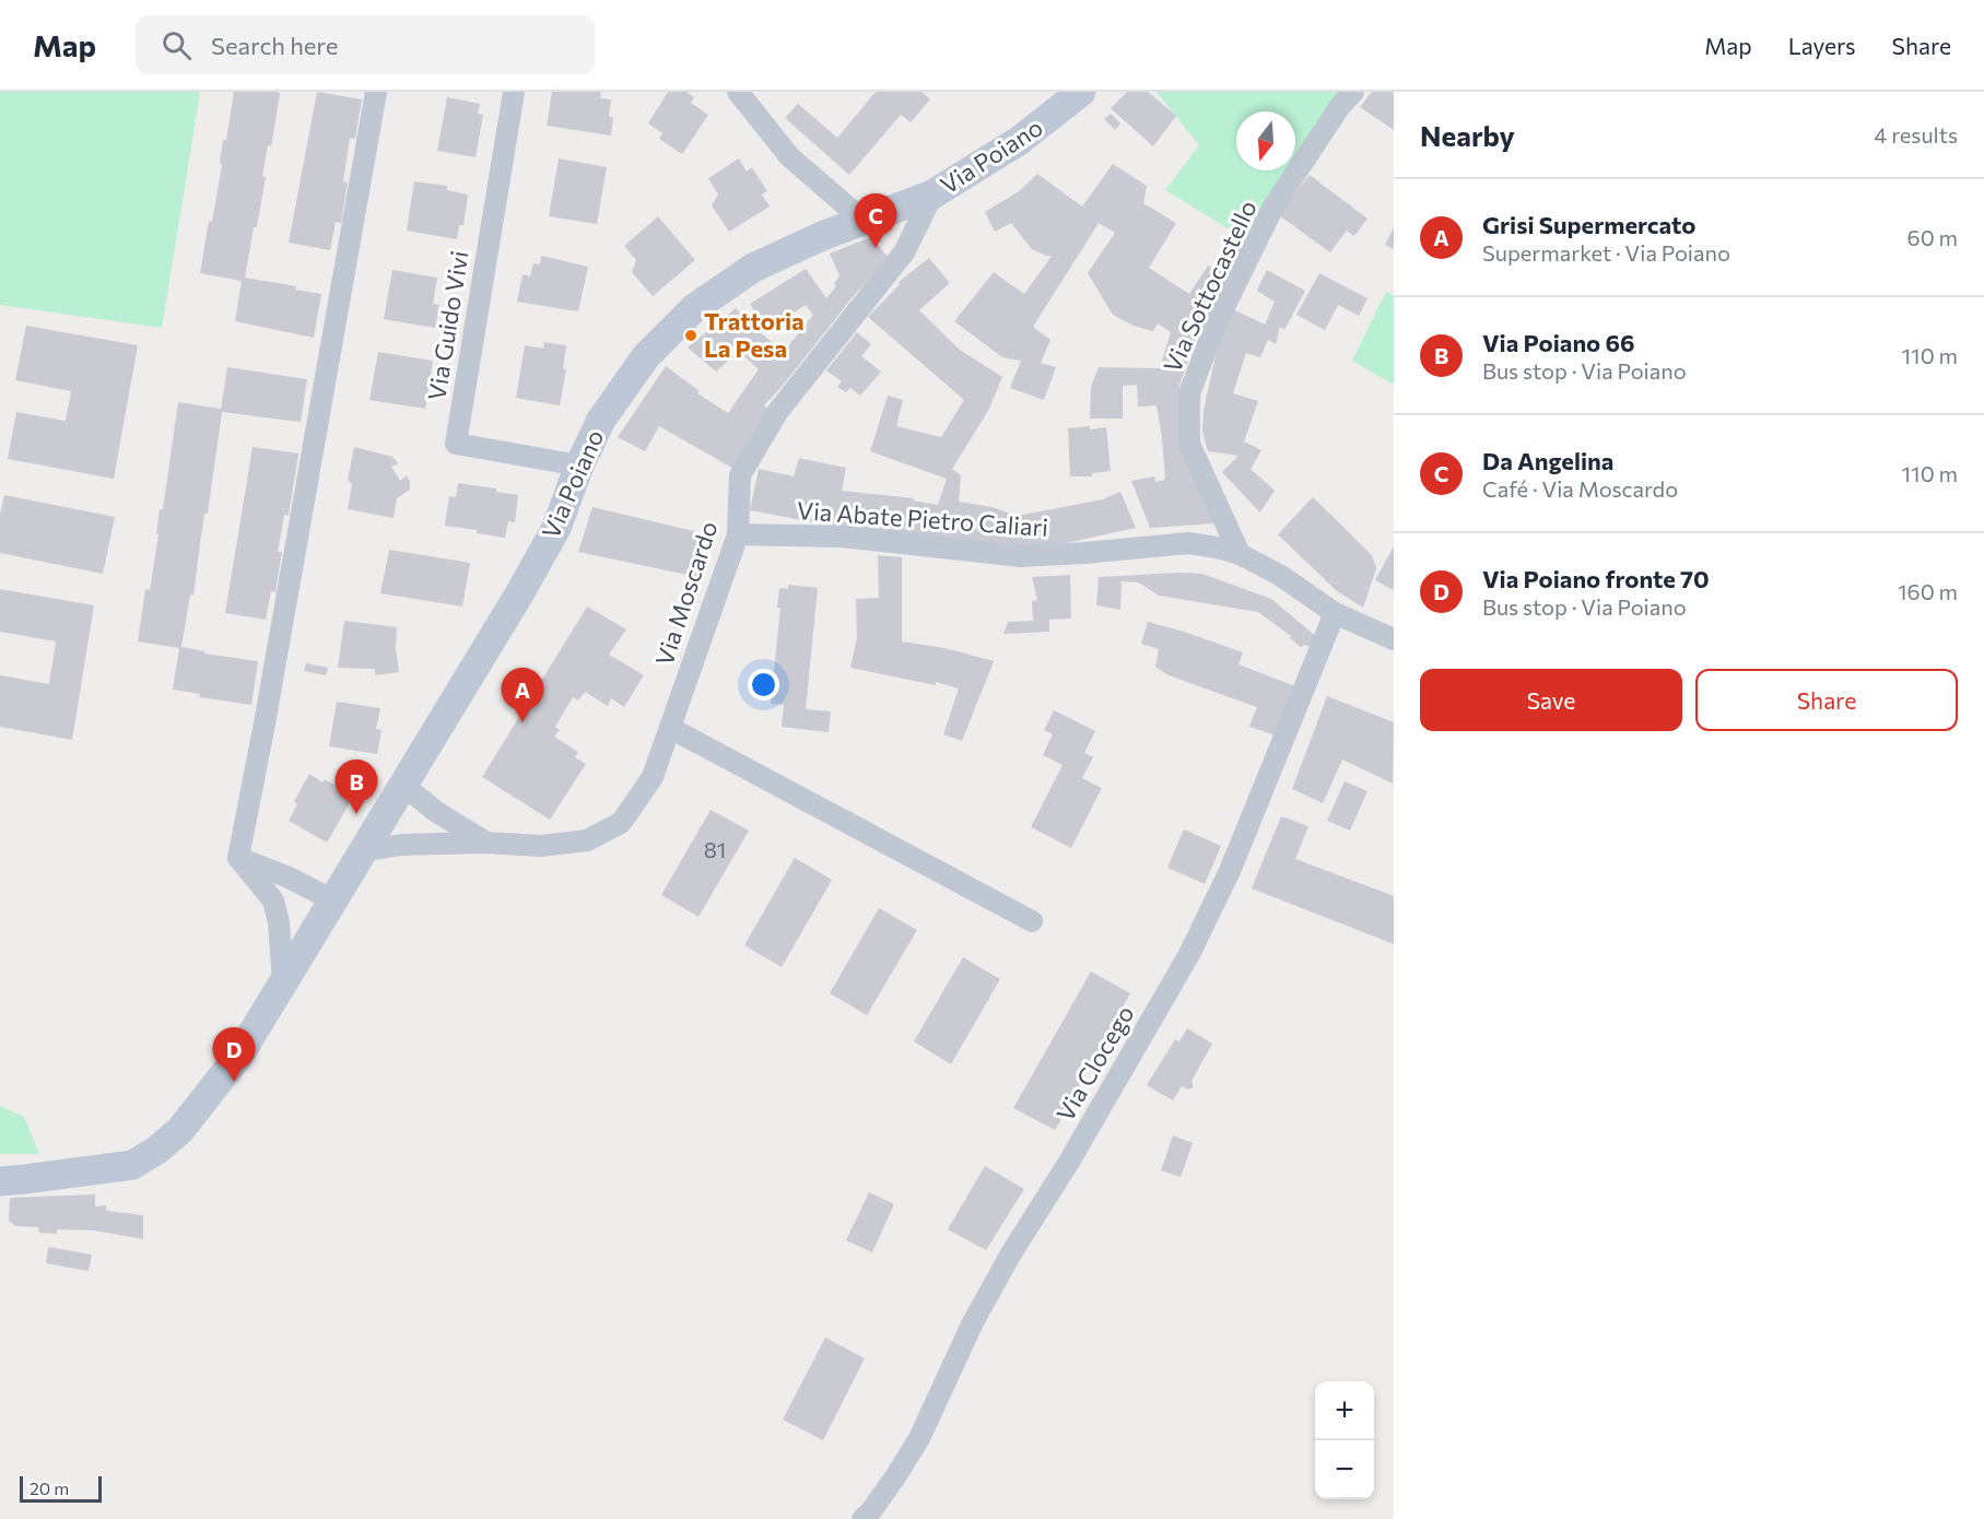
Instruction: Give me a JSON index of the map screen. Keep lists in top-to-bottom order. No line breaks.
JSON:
{"streets":{"street":["Via Poiano","Via Sottocastello","Via Guido Vivi","Via Abate Pietro Caliari","Via Moscardo","Via Clocego"]},"crossings":[["Via Poiano","Via Guido Vivi"],["Via Poiano","Via Moscardo"],["Via Sottocastello","Via Abate Pietro Caliari"],["Via Abate Pietro Caliari","Via Moscardo"],["Via Abate Pietro Caliari","Via Clocego"]],"places":["Trattoria La Pesa"],"house_numbers":["81"],"scale_bar":"20 m","north":"bottom","page":{"header":"Map","search":"Search here","nav":["Map","Layers","Share"],"heading":["Nearby","4 results"],"list":[{"mark":"A","name":"Grisi Supermercato","note":"Supermarket · Via Poiano","value":"60 m"},{"mark":"B","name":"Via Poiano 66","note":"Bus stop · Via Poiano","value":"110 m"},{"mark":"C","name":"Da Angelina","note":"Café · Via Moscardo","value":"110 m"},{"mark":"D","name":"Via Poiano fronte 70","note":"Bus stop · Via Poiano","value":"160 m"}],"pins":["C","A","B","D"],"buttons":["Save","Share"],"map_buttons":["+","−"],"scale":"20 m"}}
